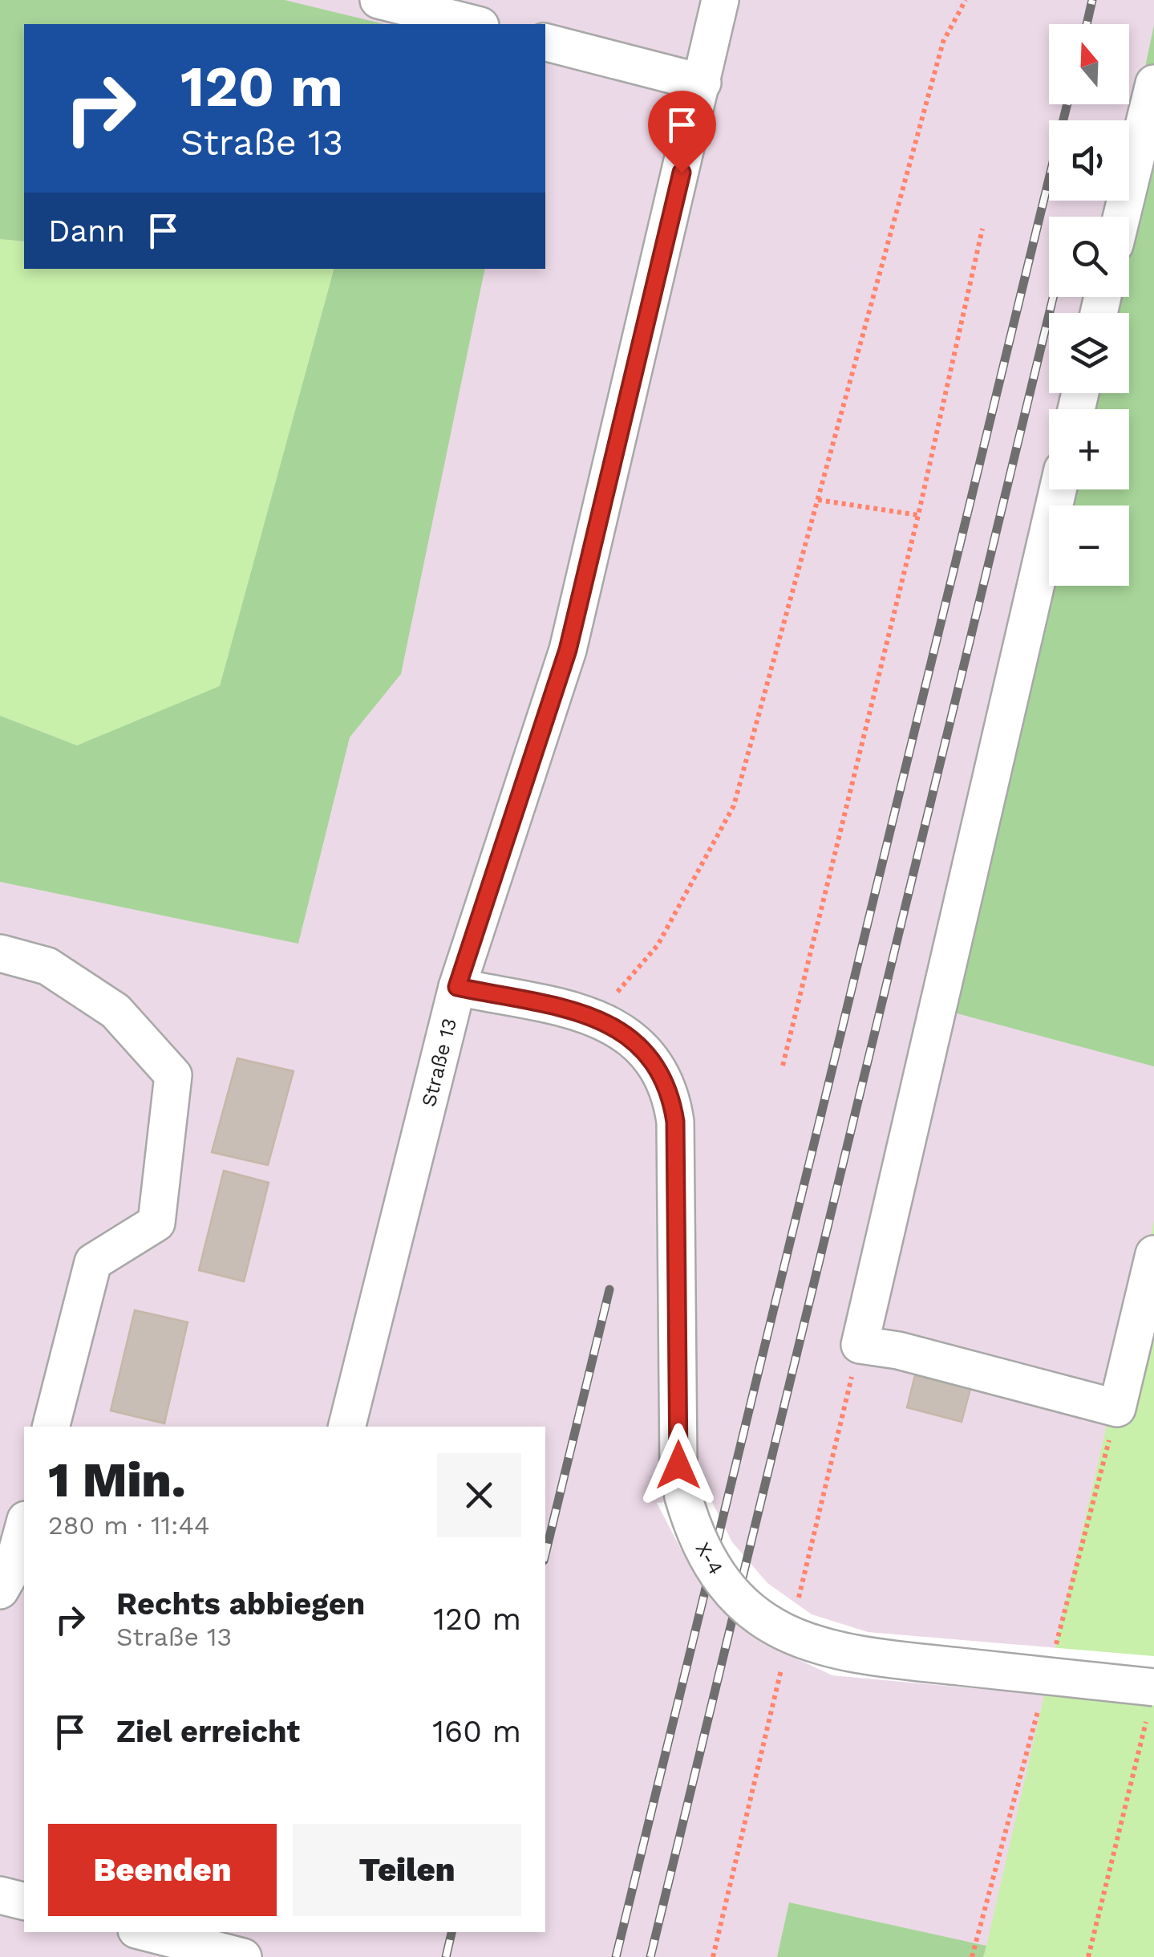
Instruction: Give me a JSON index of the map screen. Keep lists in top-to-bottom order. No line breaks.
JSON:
{"streets":{"street":["Straße 13","X-4"]},"crossings":[["Straße 13","X-4"]],"north":"top","page":{"map_buttons":["+","−"],"turn":["120 m","Straße 13"],"then":"Dann","heading":["1 Min.","280 m · 11:44"],"list":[{"name":"Rechts abbiegen","note":"Straße 13","value":"120 m"},{"name":"Ziel erreicht","value":"160 m"}],"buttons":["Beenden","Teilen"]}}
